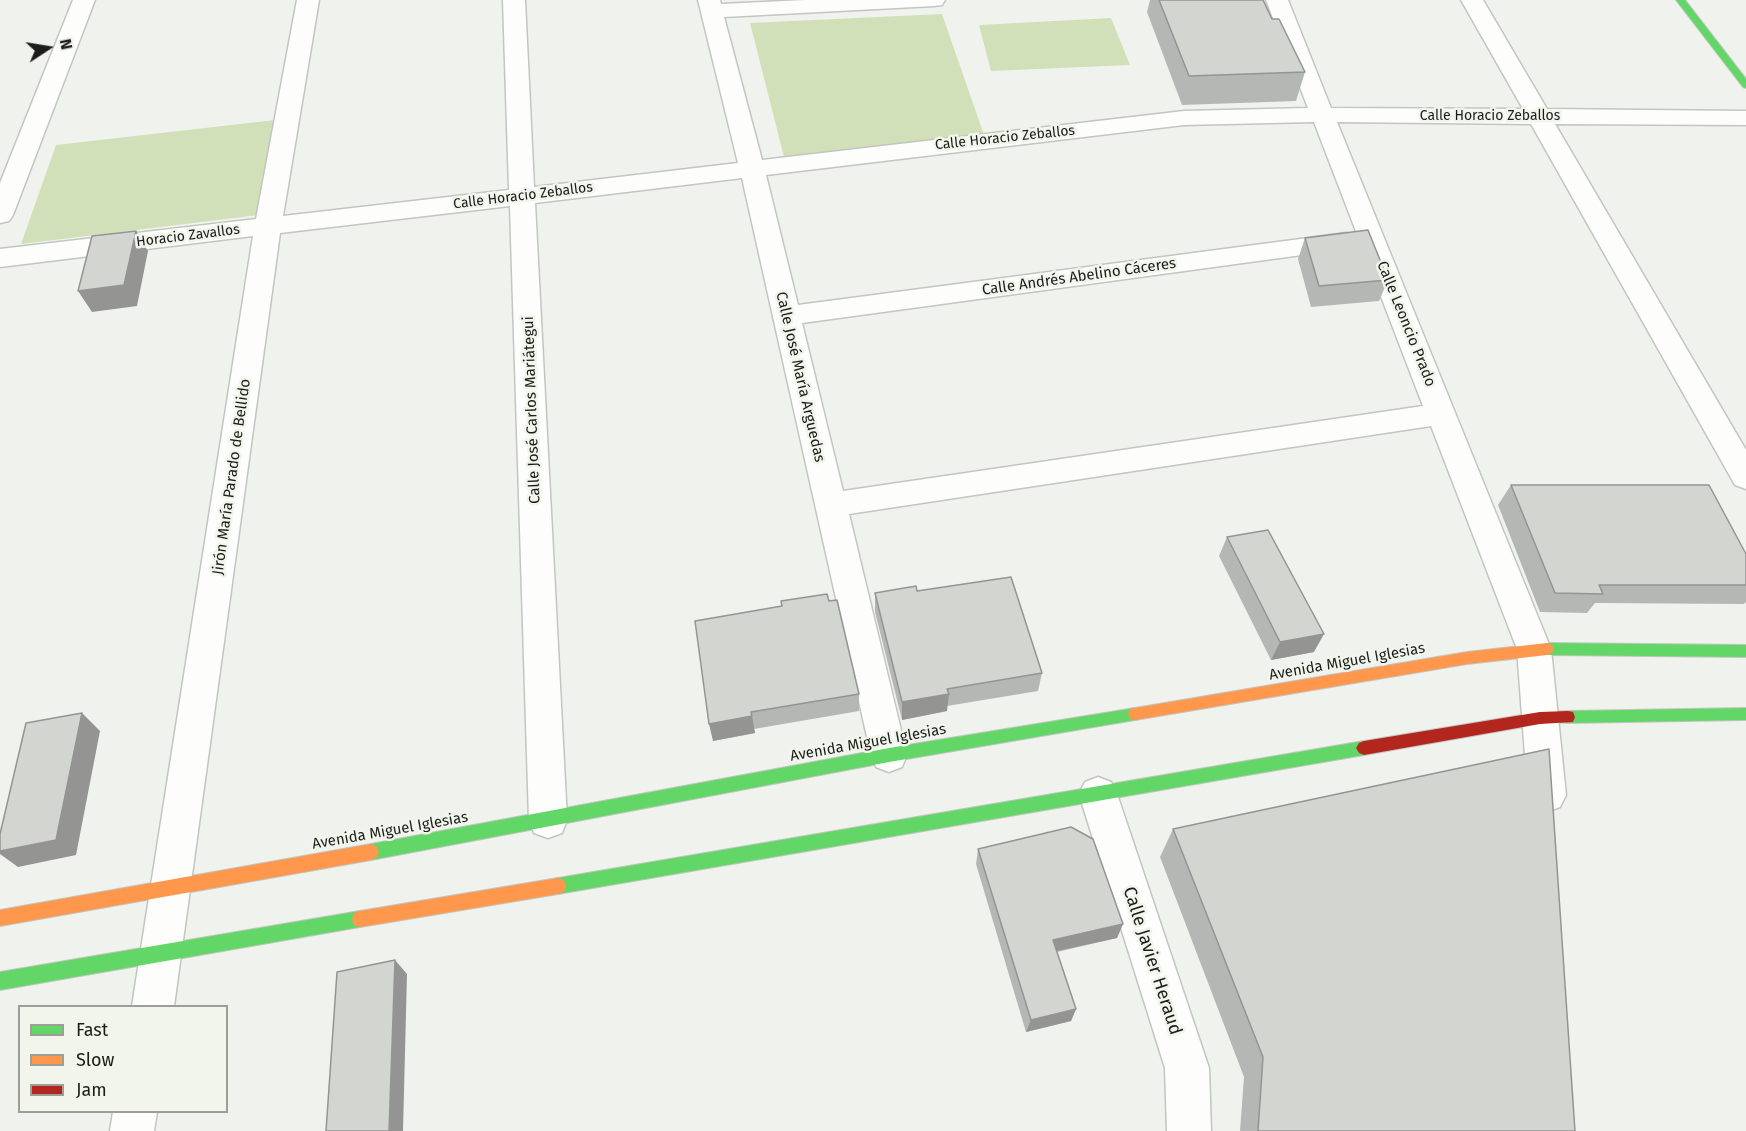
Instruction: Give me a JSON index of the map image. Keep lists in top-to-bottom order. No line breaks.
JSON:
{"streets":{"main road":["Avenida Miguel Iglesias"],"street":["Calle Horacio Zeballos","Horacio Zavallos","Calle Andrés Abelino Cáceres","Calle Leoncio Prado","Calle José María Arguedas","Calle José Carlos Mariátegui","Jirón María Parado de Bellido","Calle Javier Heraud"]},"crossings":[["Calle Horacio Zeballos","Horacio Zavallos"],["Calle Horacio Zeballos","Calle Leoncio Prado"],["Calle Horacio Zeballos","Calle José María Arguedas"],["Calle Horacio Zeballos","Calle José Carlos Mariátegui"],["Calle Horacio Zeballos","Jirón María Parado de Bellido"],["Horacio Zavallos","Jirón María Parado de Bellido"],["Calle Andrés Abelino Cáceres","Calle Leoncio Prado"],["Calle Andrés Abelino Cáceres","Calle José María Arguedas"],["Calle Leoncio Prado","Avenida Miguel Iglesias"],["Calle José María Arguedas","Avenida Miguel Iglesias"],["Calle José Carlos Mariátegui","Avenida Miguel Iglesias"],["Jirón María Parado de Bellido","Avenida Miguel Iglesias"]],"legend":["Fast","Slow","Jam"],"north":"right"}
